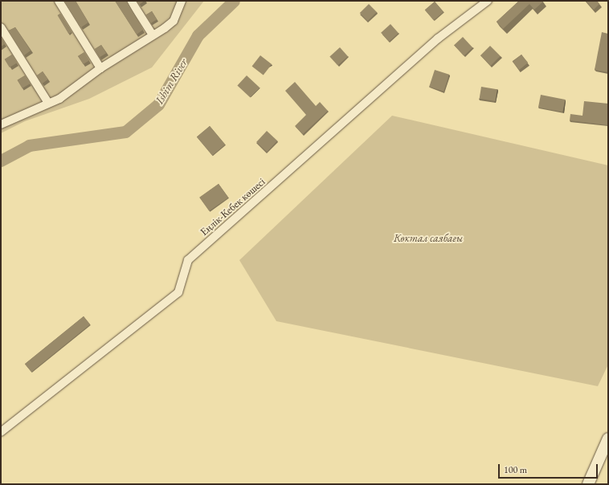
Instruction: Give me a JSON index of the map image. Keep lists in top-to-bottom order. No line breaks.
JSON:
{"streets":{"street":["Еңлік-Кебек көшесі"]},"water":["Ishim River"],"parks":["Көктал саябағы"],"scale_bar":"100 m"}
